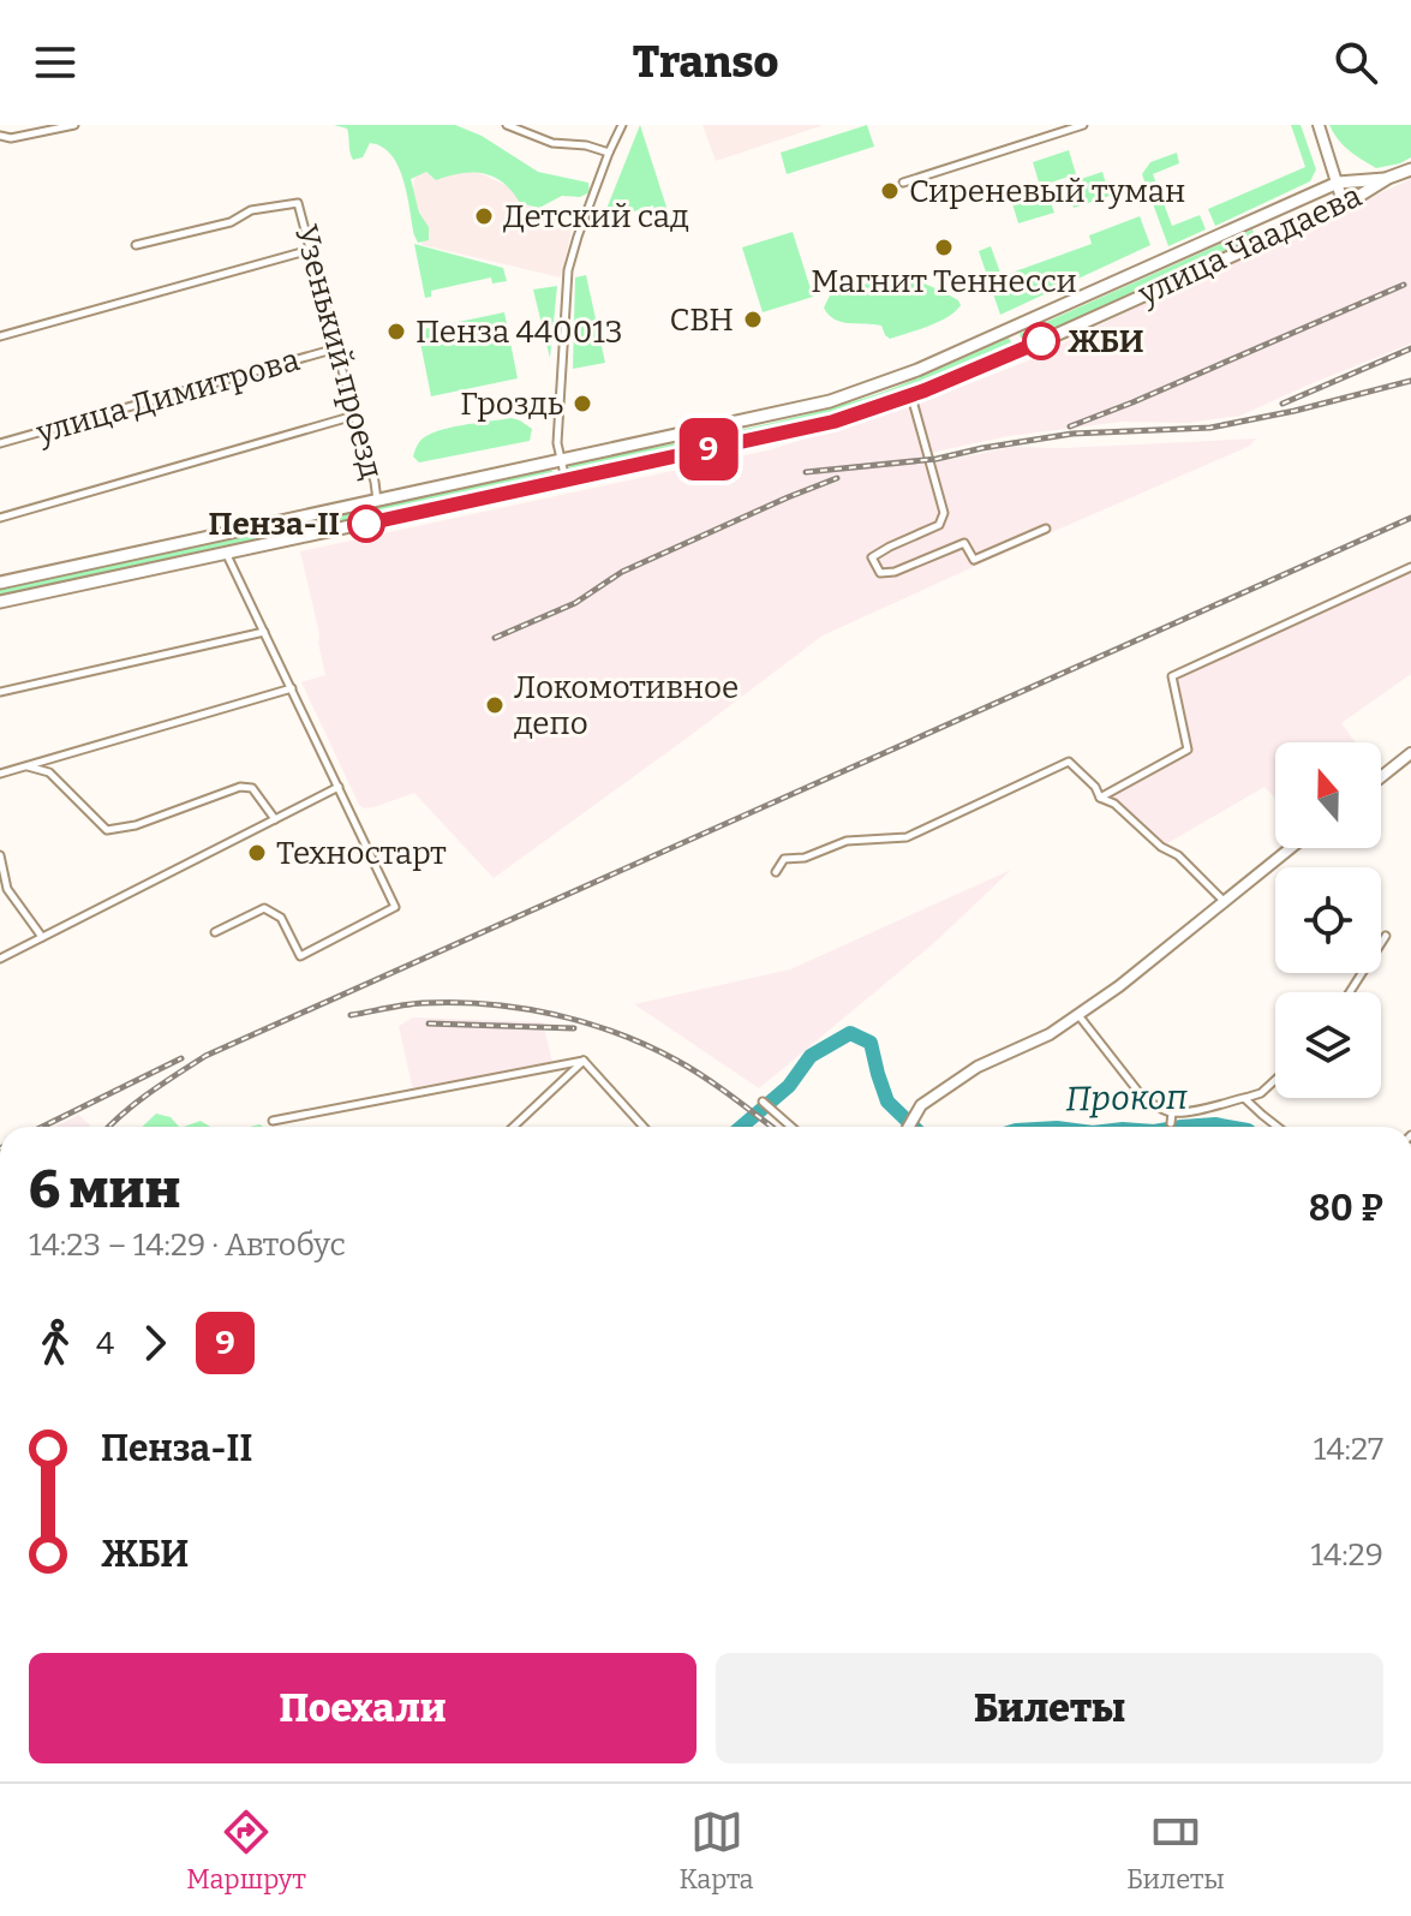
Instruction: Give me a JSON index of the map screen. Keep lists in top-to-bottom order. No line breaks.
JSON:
{"streets":{"main road":["улица Чаадаева"],"street":["Узенький проезд","улица Димитрова"]},"crossings":[["улица Чаадаева","Узенький проезд"],["Узенький проезд","улица Димитрова"]],"water":["Прокоп"],"places":["Сиреневый туман","Детский сад","Магнит Теннесси","СВН","Пенза 440013","ЖБИ","Гроздь","Пенза-II","Локомотивное депо","Техностарт"],"lines":["bus line 9"],"north":"top","page":{"header":"Transo","on_map":"9","heading":["6 мин","14:23 – 14:29 · Автобус","80 ₽"],"legs":["4","9"],"list":[{"name":"Пенза-II","value":"14:27"},{"name":"ЖБИ","value":"14:29"}],"buttons":["Поехали","Билеты"],"tabs":["Маршрут","Карта","Билеты"]}}
